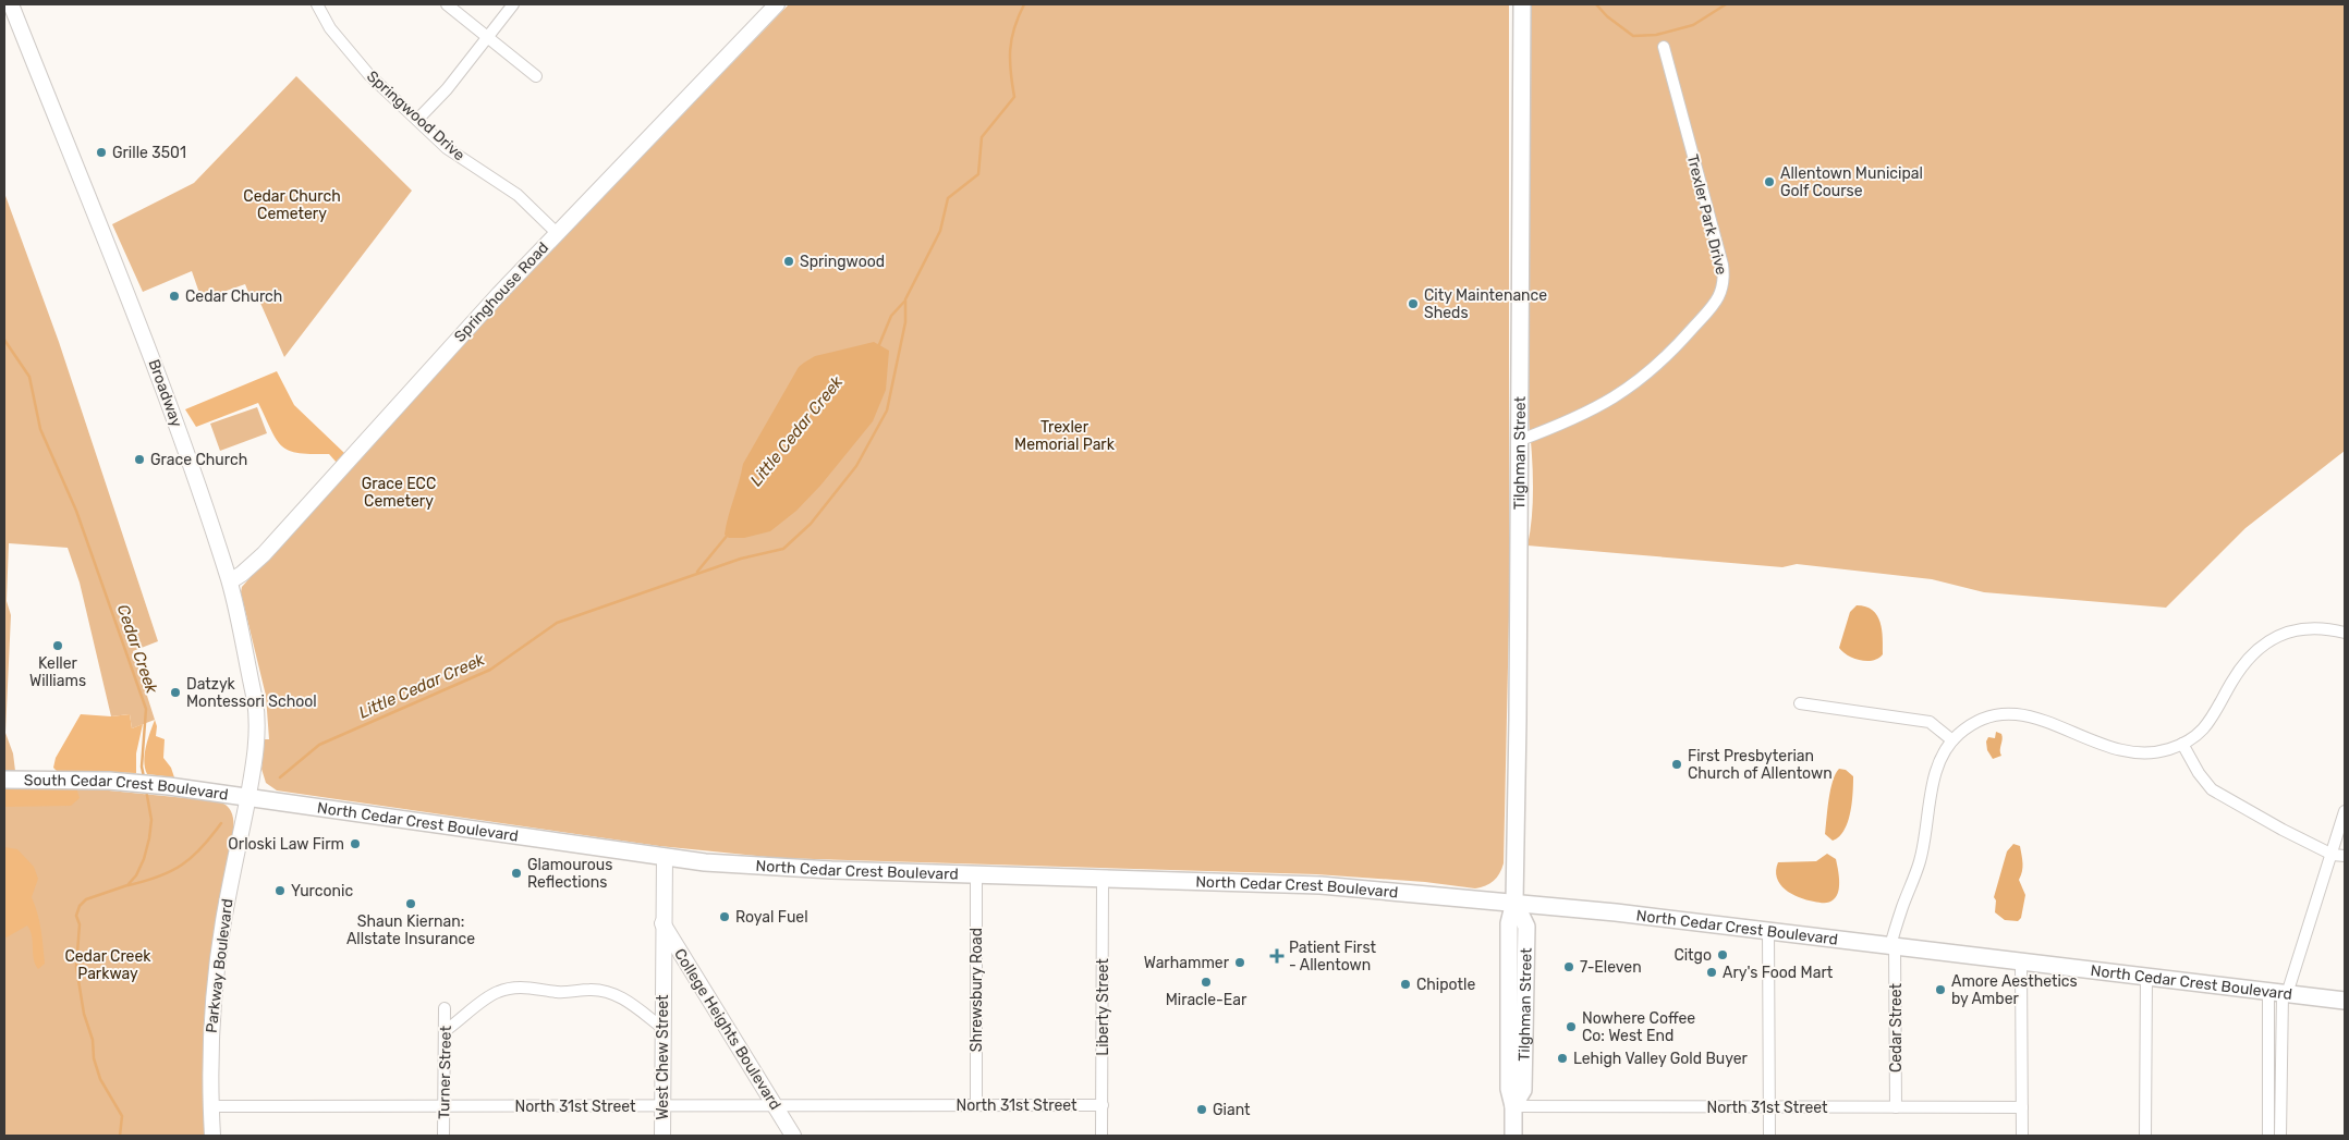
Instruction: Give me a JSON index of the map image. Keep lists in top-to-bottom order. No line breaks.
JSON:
{"streets":{"main road":["Tilghman Street","South Cedar Crest Boulevard","North Cedar Crest Boulevard"],"street":["Springwood Drive","Trexler Park Drive","Springhouse Road","Broadway","Parkway Boulevard","Shrewsbury Road","Liberty Street","Cedar Street","College Heights Boulevard","West Chew Street","Turner Street","North 31st Street"]},"crossings":[["Springwood Drive","Springhouse Road"],["Trexler Park Drive","Tilghman Street"],["Springhouse Road","Broadway"],["Broadway","South Cedar Crest Boulevard"],["Broadway","North Cedar Crest Boulevard"],["Broadway","Parkway Boulevard"],["Tilghman Street","North Cedar Crest Boulevard"],["Tilghman Street","North 31st Street"],["South Cedar Crest Boulevard","North Cedar Crest Boulevard"],["South Cedar Crest Boulevard","Parkway Boulevard"],["North Cedar Crest Boulevard","Parkway Boulevard"],["North Cedar Crest Boulevard","Shrewsbury Road"],["North Cedar Crest Boulevard","Liberty Street"],["North Cedar Crest Boulevard","Cedar Street"],["North Cedar Crest Boulevard","West Chew Street"],["Parkway Boulevard","North 31st Street"],["Shrewsbury Road","North 31st Street"],["Liberty Street","North 31st Street"],["Cedar Street","North 31st Street"],["College Heights Boulevard","West Chew Street"],["College Heights Boulevard","North 31st Street"],["West Chew Street","North 31st Street"],["Turner Street","North 31st Street"]],"water":["Little Cedar Creek","Cedar Creek"],"parks":["Cedar Church Cemetery","Trexler Memorial Park","Grace ECC Cemetery","Cedar Creek Parkway"],"places":{"other":["Grille 3501","Allentown Municipal Golf Course","Springwood","Cedar Church","City Maintenance Sheds","Grace Church","Keller Williams","Datzyk Montessori School","First Presbyterian Church of Allentown","Orloski Law Firm","Glamourous Reflections","Yurconic","Shaun Kiernan: Allstate Insurance","Royal Fuel","Citgo","Warhammer","7-Eleven","Ary's Food Mart","Miracle-Ear","Chipotle","Amore Aesthetics by Amber","Nowhere Coffee Co: West End","Lehigh Valley Gold Buyer","Giant"],"health":["Patient First - Allentown"]}}
